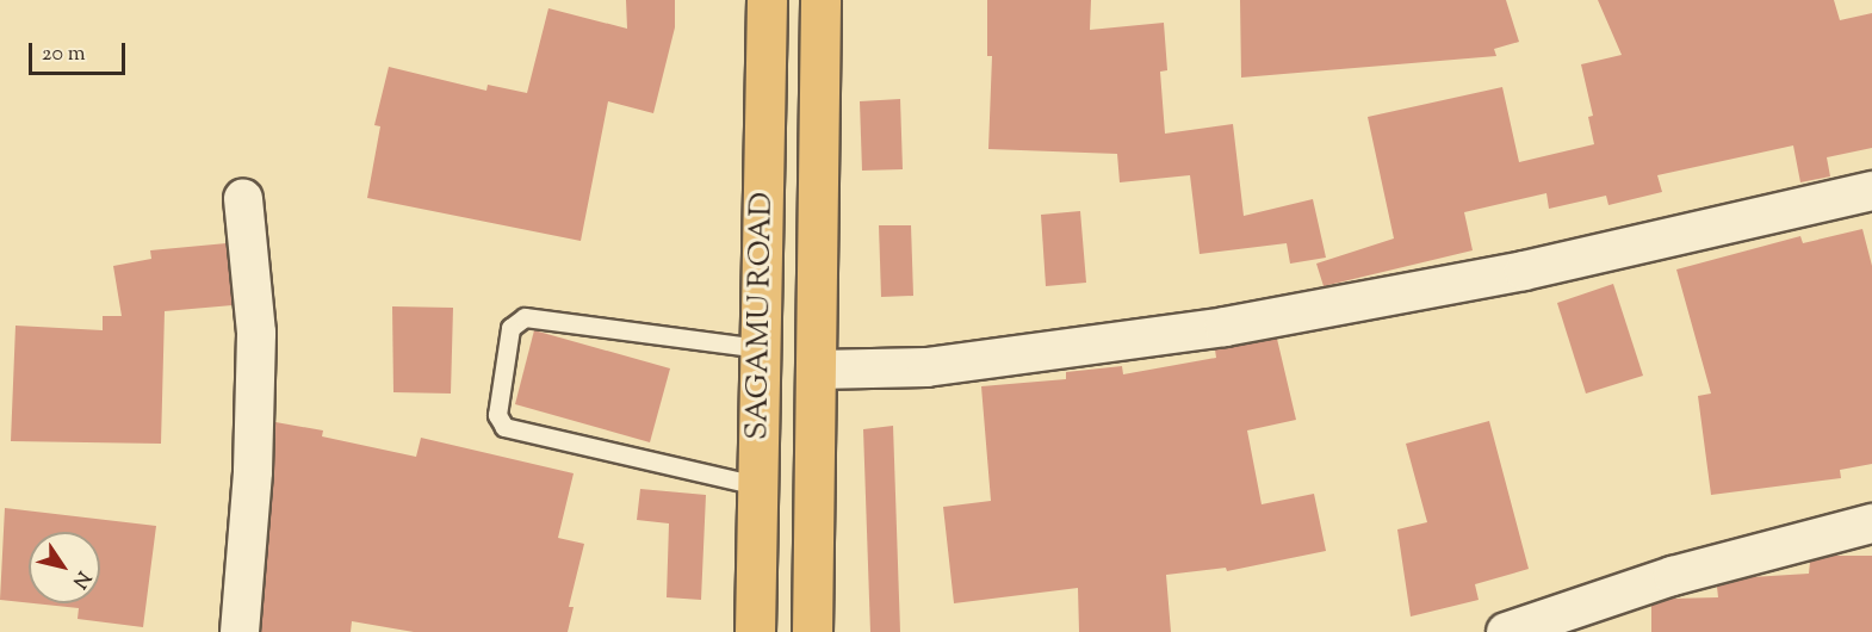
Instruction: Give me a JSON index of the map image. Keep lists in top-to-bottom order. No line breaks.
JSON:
{"streets":{"highway":["SAGAMU ROAD"]},"scale_bar":"20 m","north":"bottom right"}
